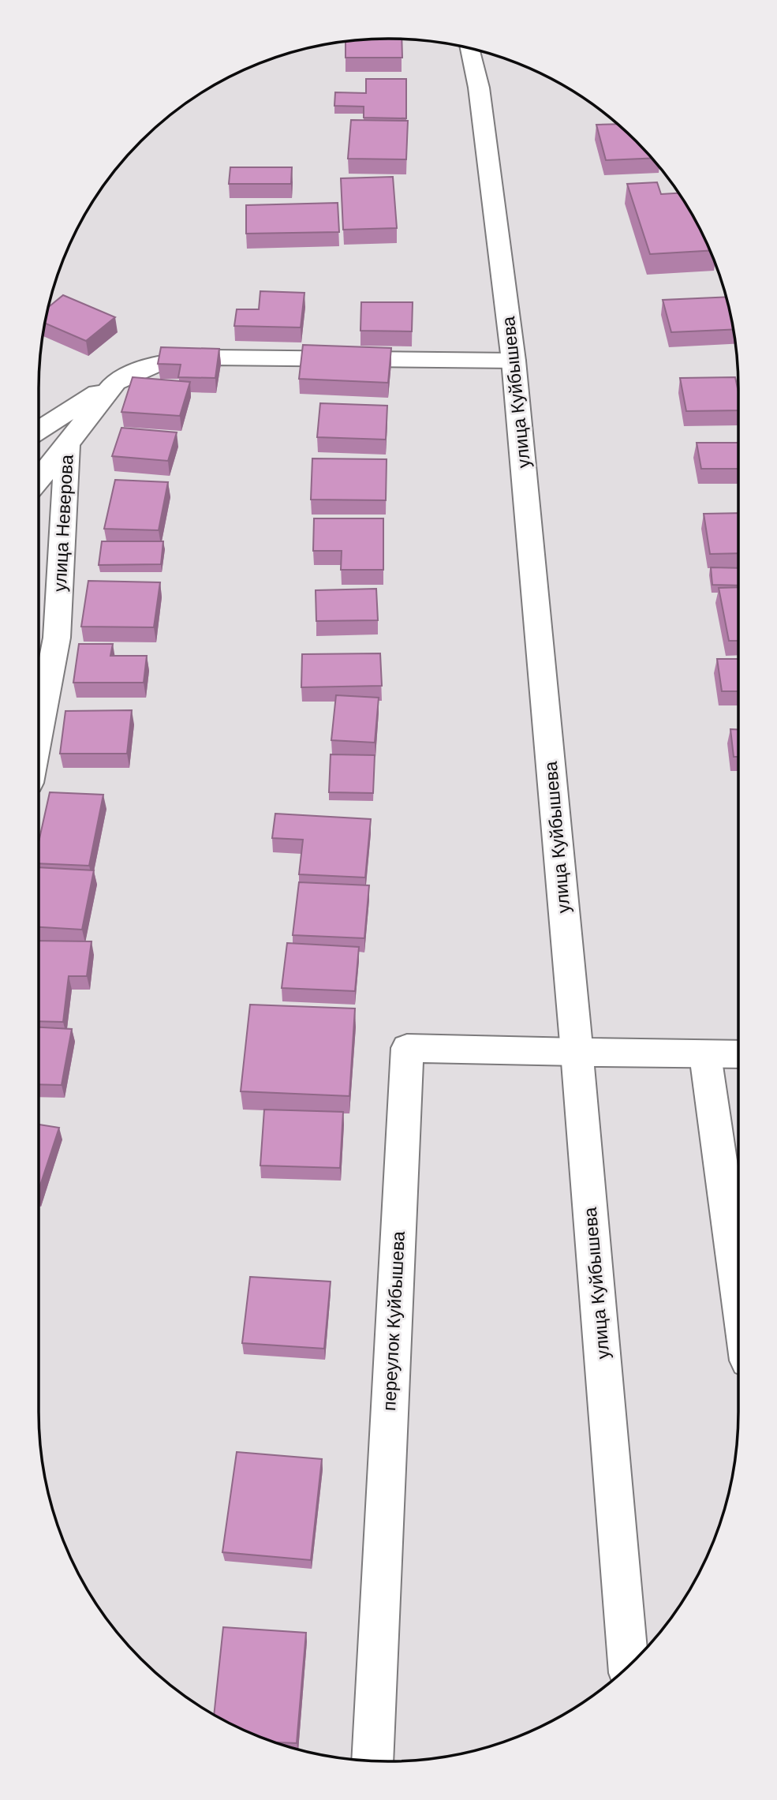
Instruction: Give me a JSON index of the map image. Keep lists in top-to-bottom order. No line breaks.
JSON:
{"streets":{"street":["улица Куйбышева","улица Неверова","переулок Куйбышева"]},"crossings":[["улица Куйбышева","улица Неверова"],["улица Куйбышева","переулок Куйбышева"]]}
